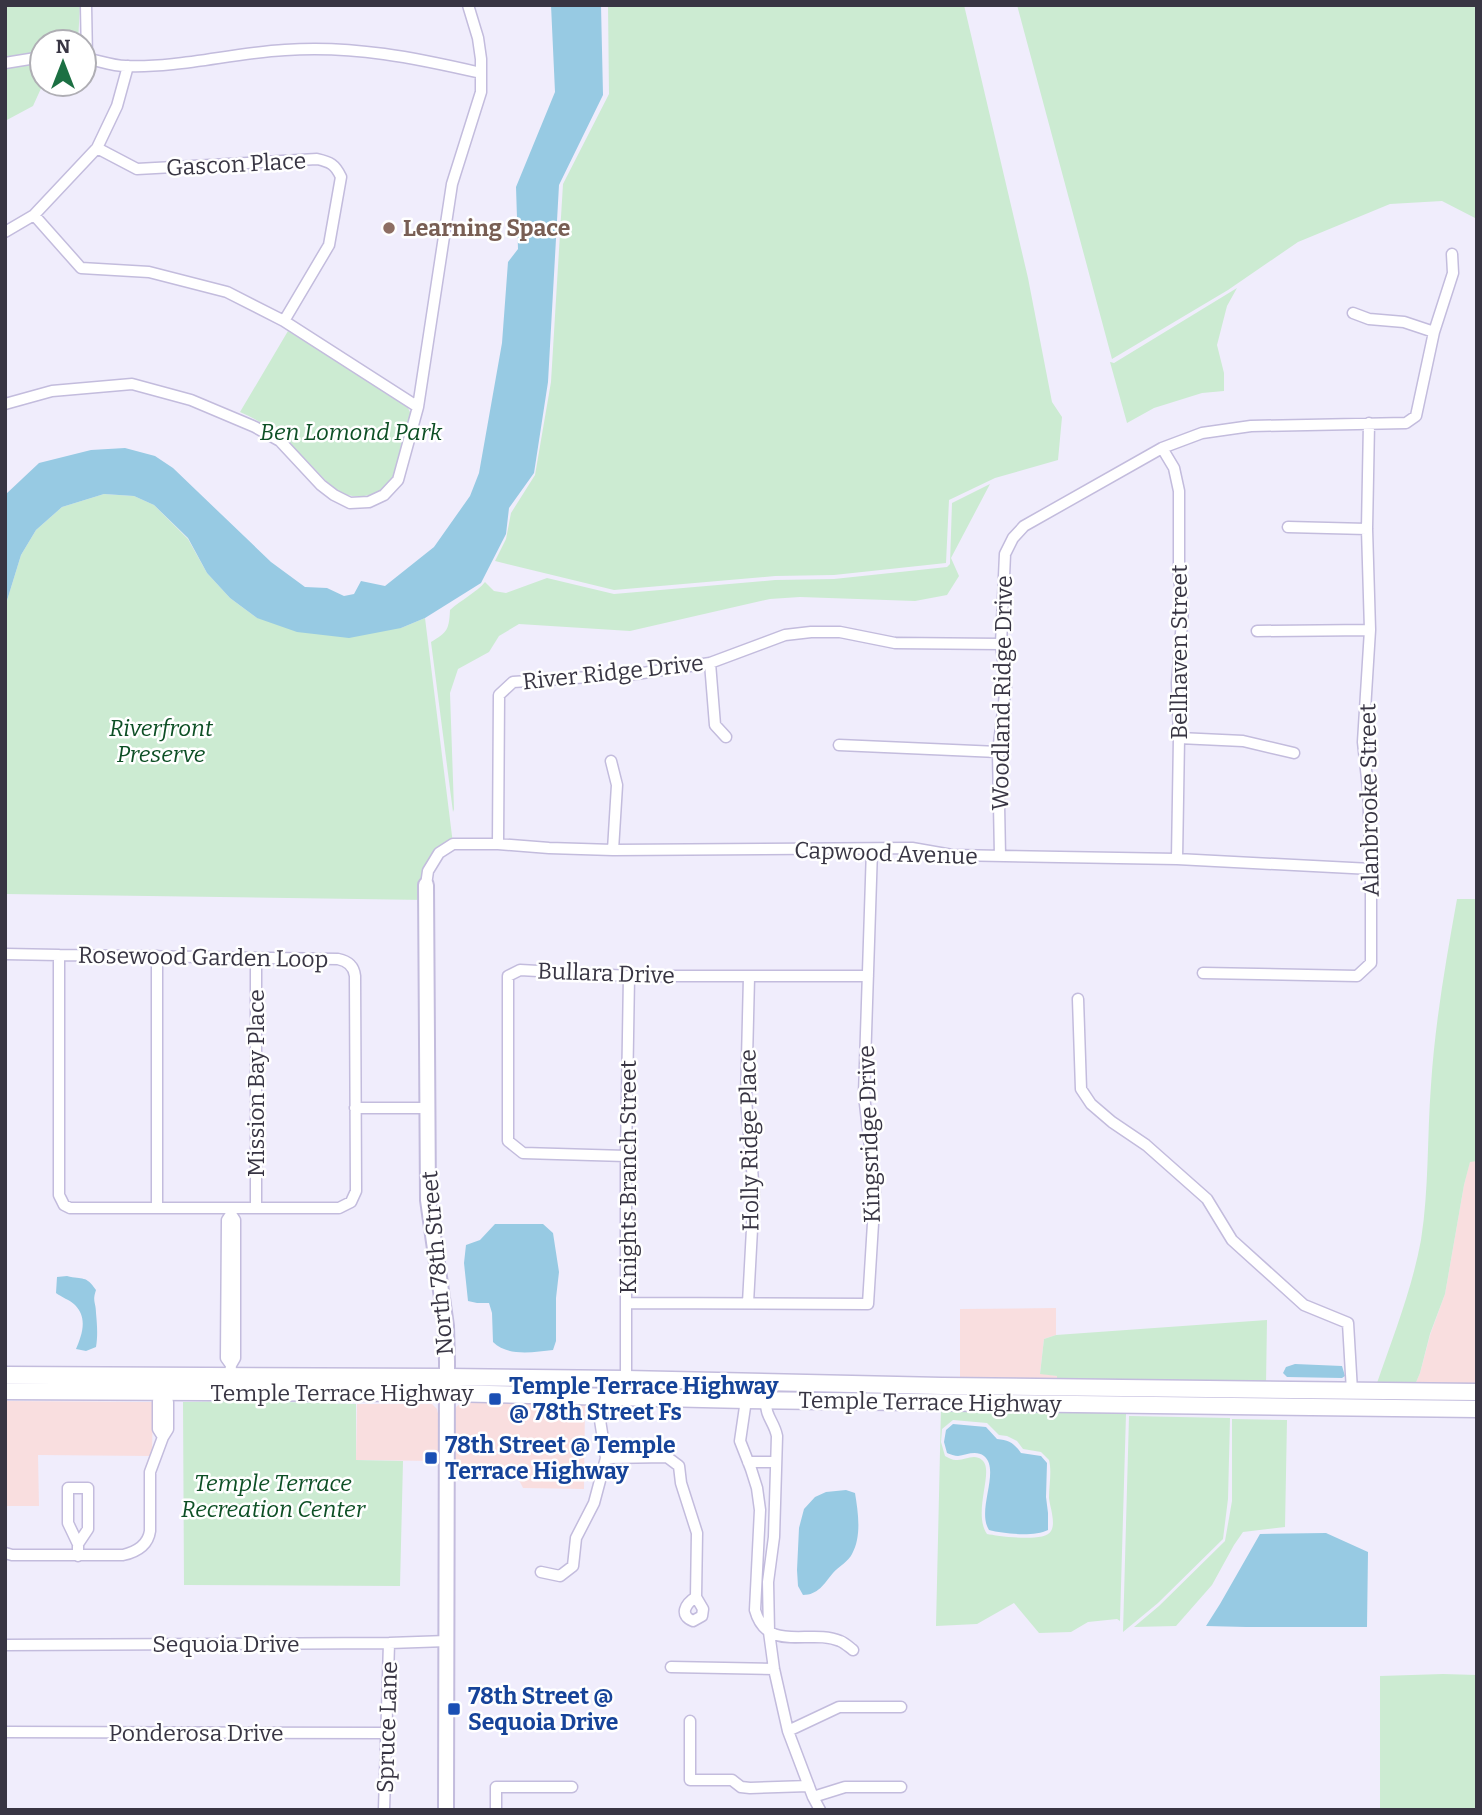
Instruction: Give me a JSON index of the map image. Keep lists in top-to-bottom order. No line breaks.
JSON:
{"streets":{"main road":["Temple Terrace Highway"],"street":["Gascon Place","Bellhaven Street","River Ridge Drive","Woodland Ridge Drive","Alanbrooke Street","Capwood Avenue","Rosewood Garden Loop","Bullara Drive","Mission Bay Place","Kingsridge Drive","Holly Ridge Place","Knights Branch Street","North 78th Street","Sequoia Drive","Spruce Lane","Ponderosa Drive"]},"crossings":[["Bellhaven Street","Woodland Ridge Drive"],["Bellhaven Street","Capwood Avenue"],["River Ridge Drive","Woodland Ridge Drive"],["River Ridge Drive","Capwood Avenue"],["Woodland Ridge Drive","Alanbrooke Street"],["Woodland Ridge Drive","Capwood Avenue"],["Alanbrooke Street","Capwood Avenue"],["Capwood Avenue","Kingsridge Drive"],["Capwood Avenue","North 78th Street"],["Rosewood Garden Loop","Mission Bay Place"],["Bullara Drive","Kingsridge Drive"],["Bullara Drive","Holly Ridge Place"],["Bullara Drive","Knights Branch Street"],["Kingsridge Drive","Holly Ridge Place"],["Kingsridge Drive","Knights Branch Street"],["Knights Branch Street","Temple Terrace Highway"],["North 78th Street","Temple Terrace Highway"],["North 78th Street","Sequoia Drive"],["Sequoia Drive","Spruce Lane"],["Spruce Lane","Ponderosa Drive"]],"parks":["Ben Lomond Park","Riverfront Preserve","Temple Terrace Recreation Center"],"places":{"other":["Learning Space"],"transit":["Temple Terrace Highway @ 78th Street Fs","78th Street @ Temple Terrace Highway","78th Street @ Sequoia Drive"]},"north":"top"}
